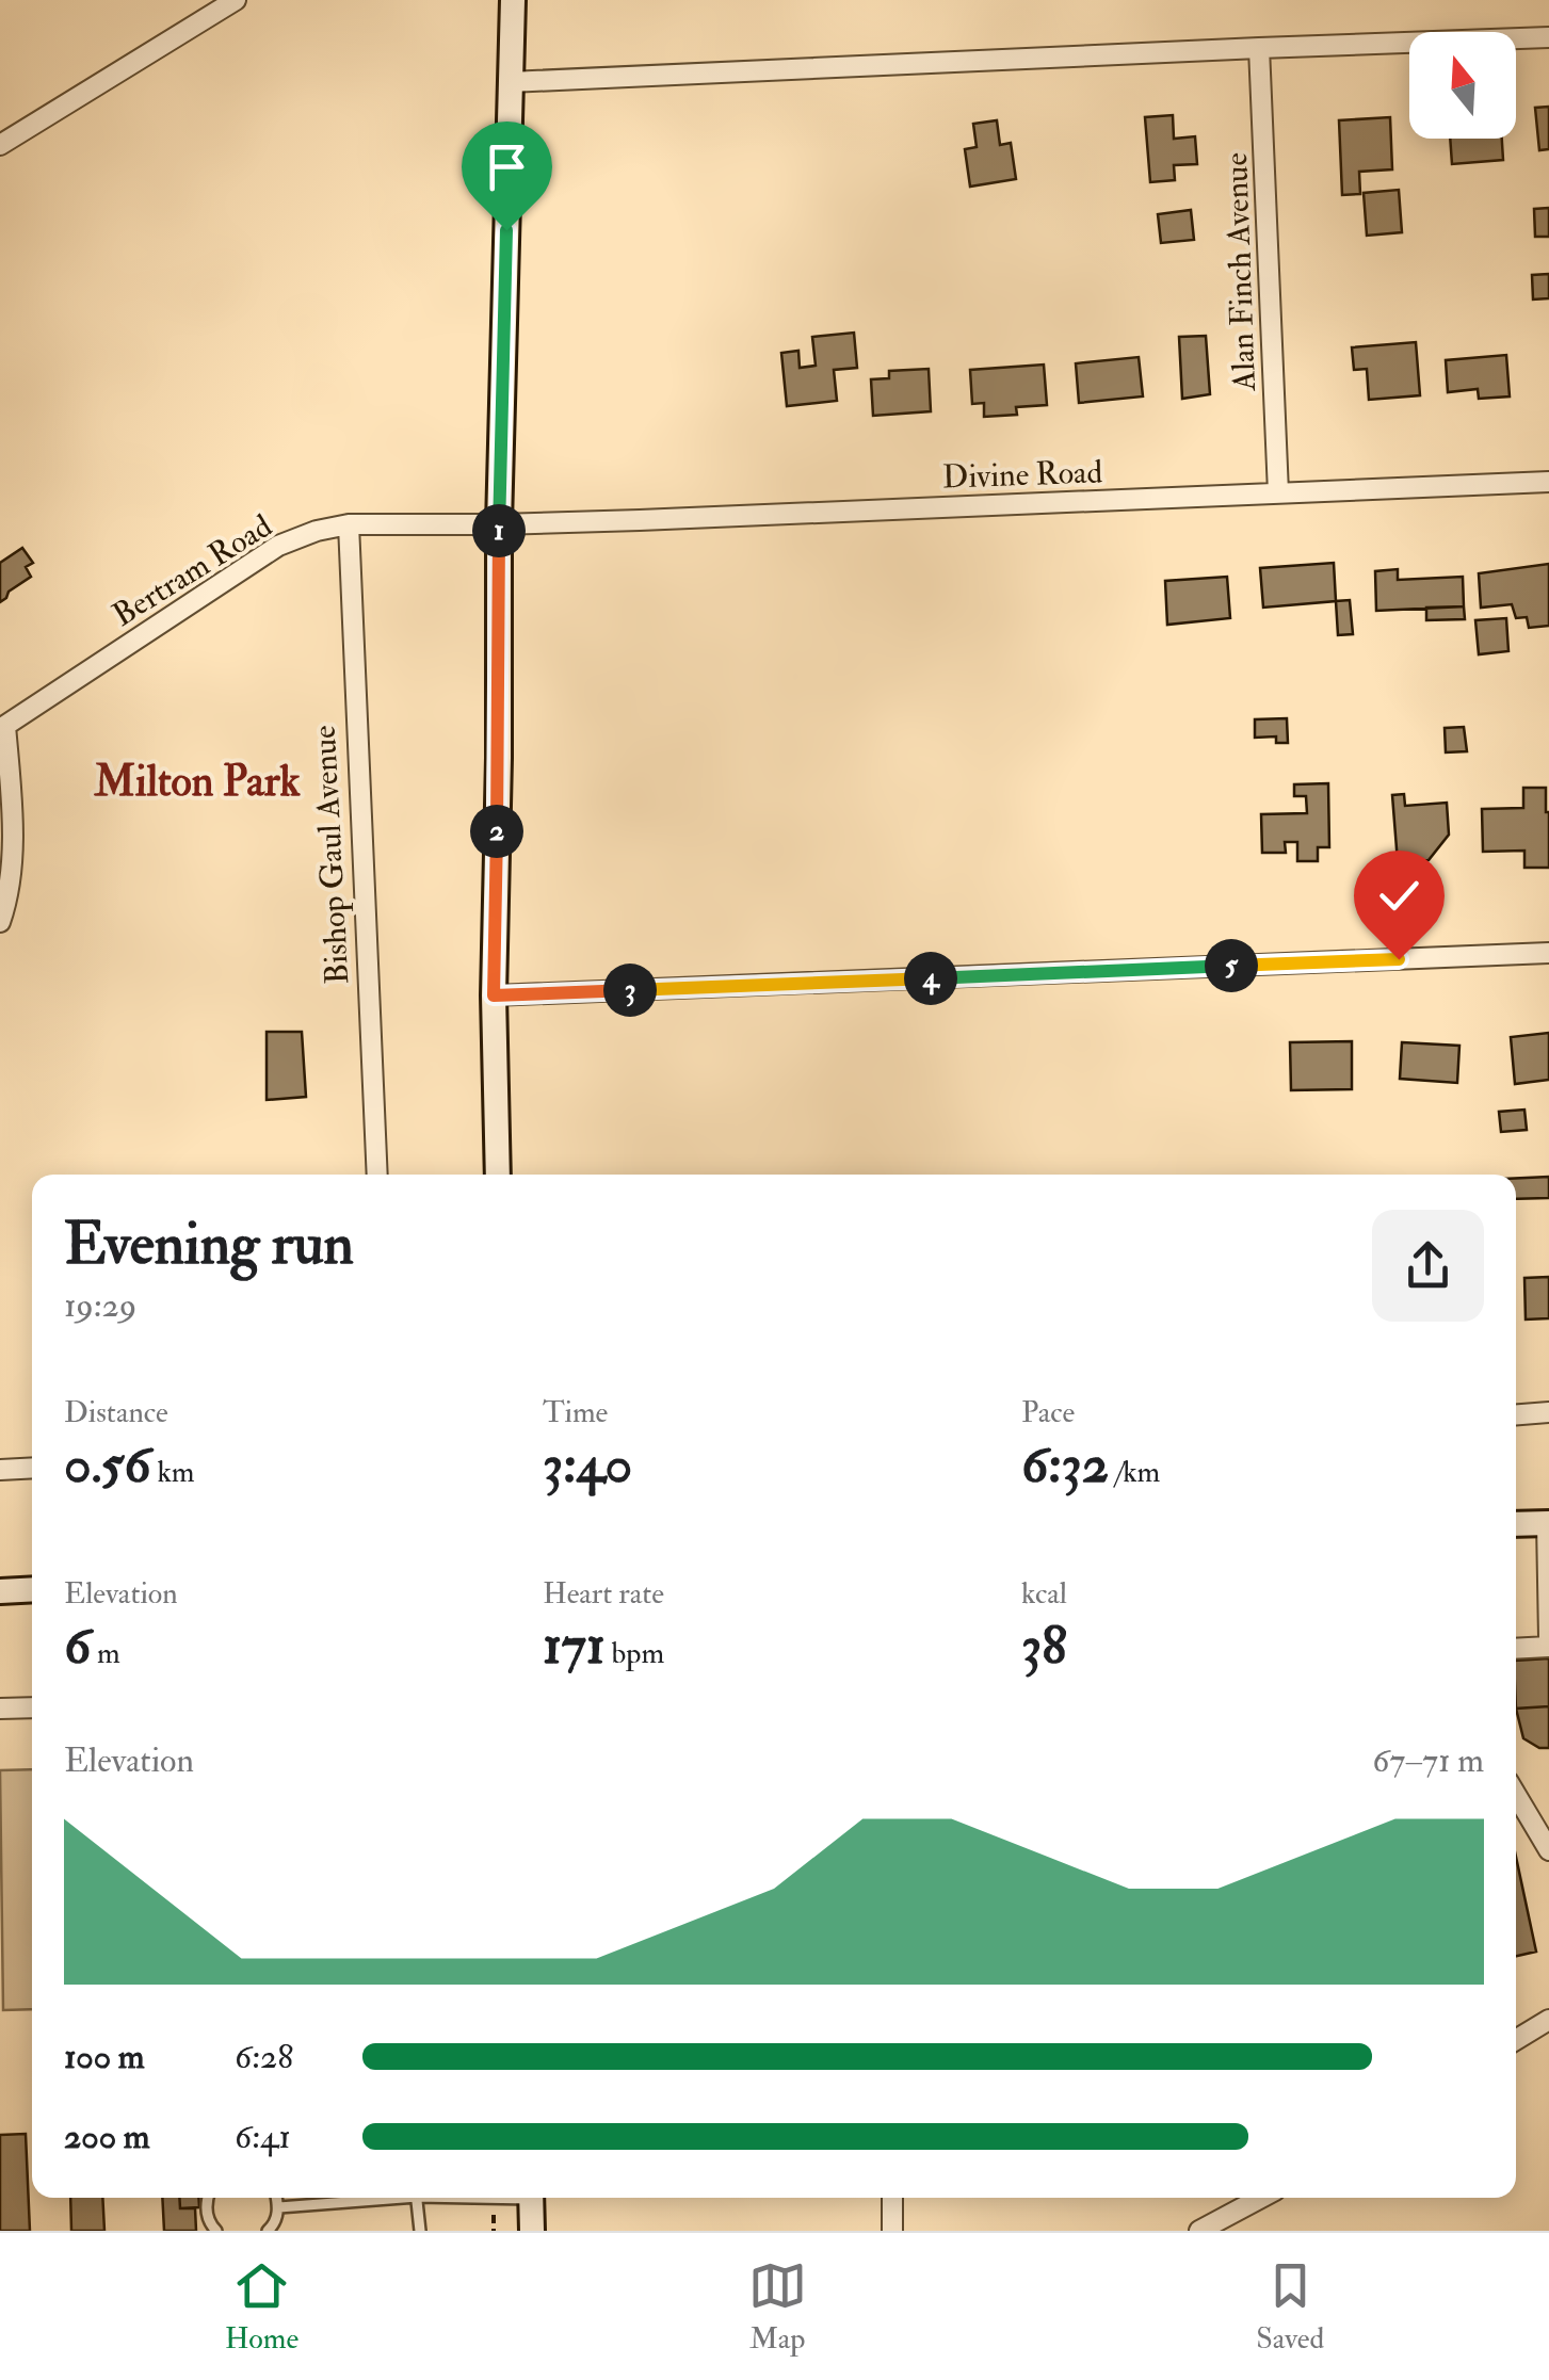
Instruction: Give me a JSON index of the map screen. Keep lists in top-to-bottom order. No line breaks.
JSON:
{"streets":{"street":["Alan Finch Avenue","Divine Road","Bertram Road","Bishop Gaul Avenue"]},"crossings":[["Alan Finch Avenue","Divine Road"],["Divine Road","Bertram Road"],["Bertram Road","Bishop Gaul Avenue"]],"districts":["Milton Park"],"north":"top","page":{"pins":["1","2","5","4","3"],"heading":["Evening run","19:29"],"stats":[["Distance","0.56 km"],["Time","3:40"],["Pace","6:32 /km"],["Elevation","6 m"],["Heart rate","171 bpm"],["kcal","38"]],"chart":["Elevation","67–71 m"],"list":[{"name":"100 m","note":"6:28"},{"name":"200 m","note":"6:41"}],"tabs":["Home","Map","Saved"]}}
